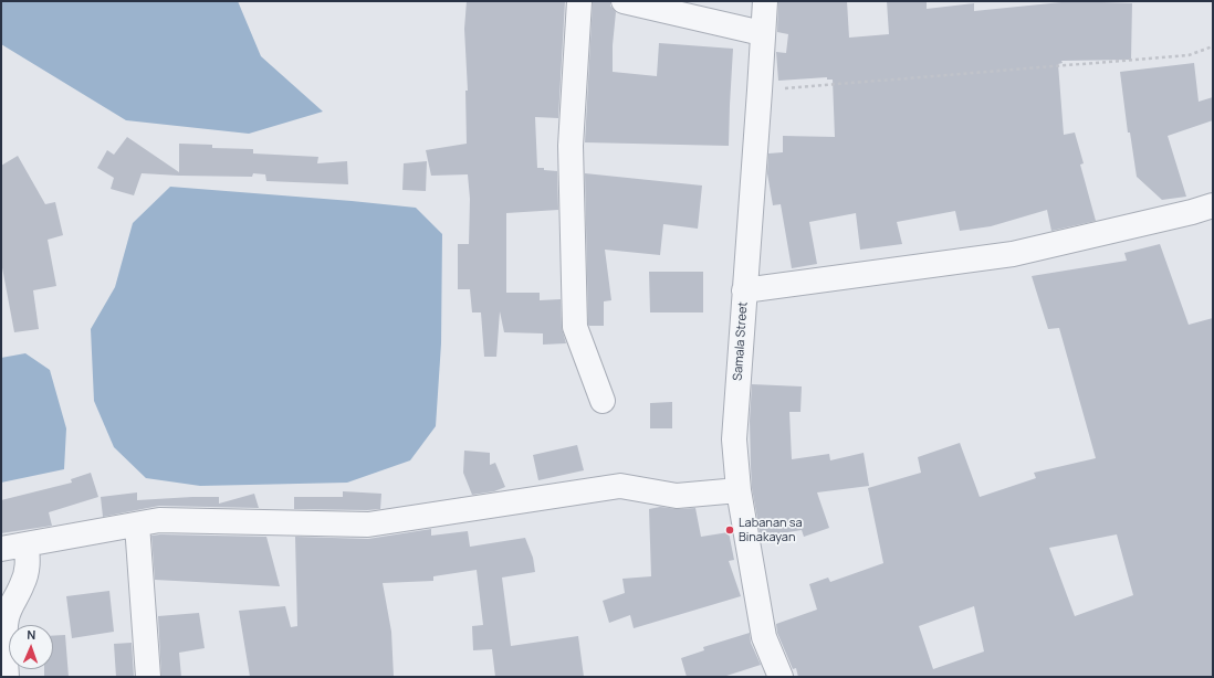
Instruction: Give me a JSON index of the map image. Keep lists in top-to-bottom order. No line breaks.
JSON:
{"streets":{"street":["Samala Street"]},"places":["Labanan sa Binakayan"],"north":"top"}
